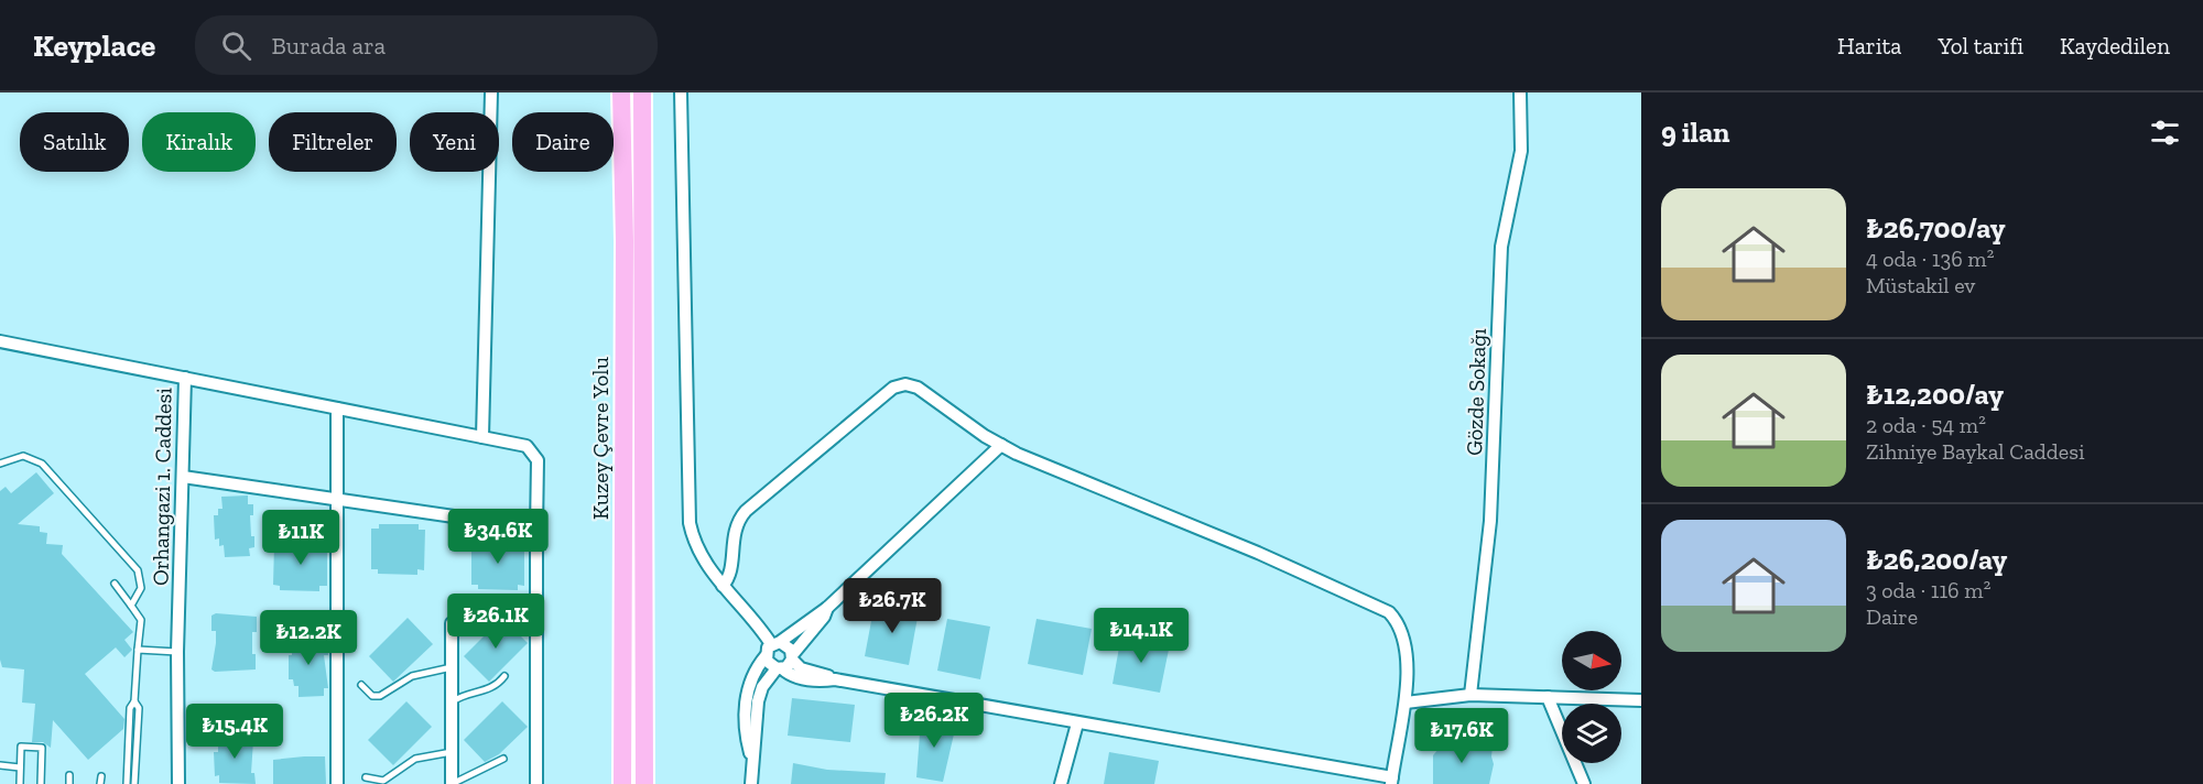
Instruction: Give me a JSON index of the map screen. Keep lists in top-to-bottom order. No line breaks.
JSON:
{"streets":{"highway":["Kuzey Çevre Yolu"],"street":["Gözde Sokağı","Orhangazi 1. Caddesi"]},"north":"right","page":{"header":"Keyplace","search":"Burada ara","nav":["Harita","Yol tarifi","Kaydedilen"],"heading":"9 ilan","chip":["Satılık","Kiralık","Filtreler","Yeni","Daire"],"list":[{"name":"₺26,700/ay","note":"4 oda · 136 m² · Müstakil ev"},{"name":"₺12,200/ay","note":"2 oda · 54 m² · Zihniye Baykal Caddesi"},{"name":"₺26,200/ay","note":"3 oda · 116 m² · Daire"}],"price":["₺34.6K","₺11K","₺26.7K","₺26.1K","₺14.1K","₺12.2K","₺26.2K","₺15.4K","₺17.6K"]}}
